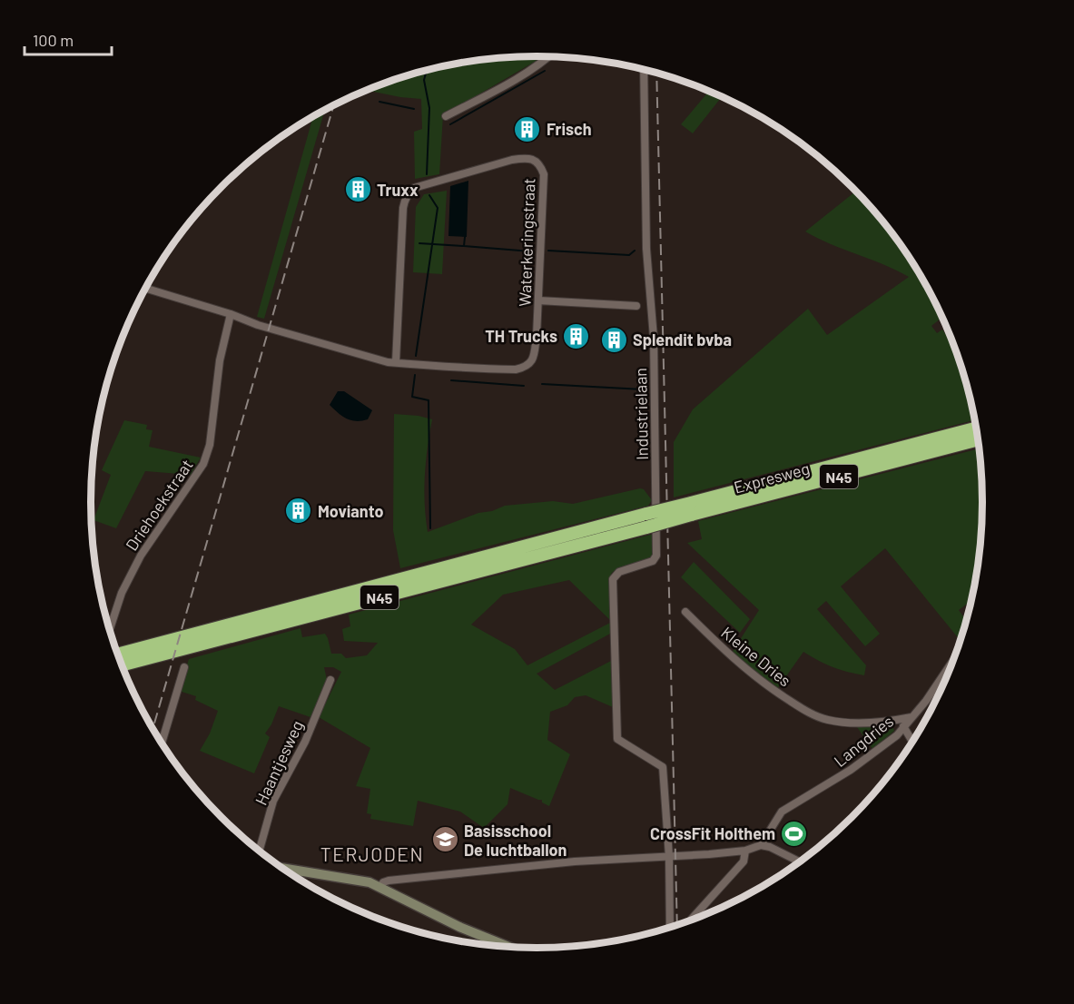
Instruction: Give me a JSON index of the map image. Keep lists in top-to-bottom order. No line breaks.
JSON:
{"streets":{"highway":["N45","Expresweg"],"street":["Waterkeringstraat","Industrielaan","Driehoekstraat","Kleine Dries","Langdries","Haantjesweg"]},"crossings":[["Waterkeringstraat","Driehoekstraat"],["N45","Expresweg"],["Kleine Dries","Langdries"]],"districts":["TERJODEN"],"places":{"building":["Frisch","Truxx","TH Trucks","Splendit bvba","Movianto"],"sports":["CrossFit Holthem"],"school or university":["Basisschool De luchtballon"]},"scale_bar":"100 m"}
